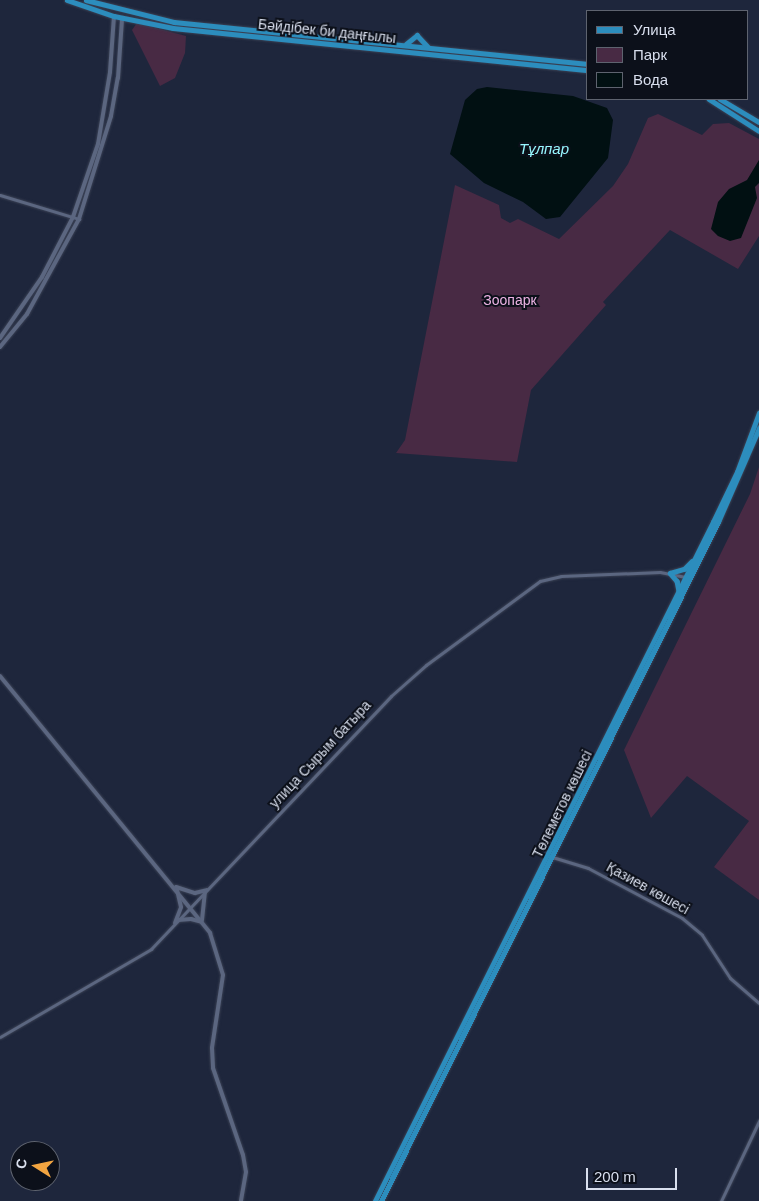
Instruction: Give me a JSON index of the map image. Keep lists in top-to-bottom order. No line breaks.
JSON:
{"streets":{"main road":["Бәйдібек би даңғылы","Төлеметов көшесі"],"street":["улица Сырым батыра","Қазиев көшесі"]},"crossings":[["улица Сырым батыра","Төлеметов көшесі"],["Төлеметов көшесі","Қазиев көшесі"]],"water":["Тұлпар"],"parks":["Зоопарк"],"legend":["Улица","Парк","Вода"],"scale_bar":"200 m","north":"left"}
